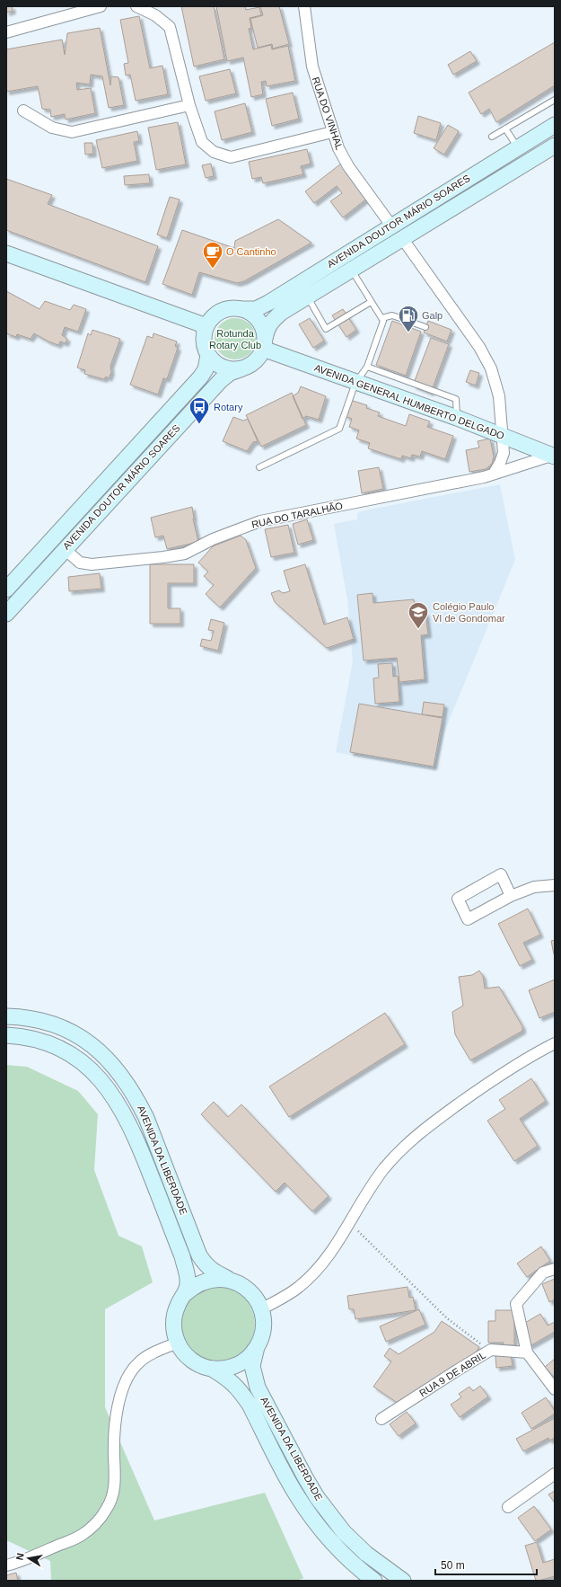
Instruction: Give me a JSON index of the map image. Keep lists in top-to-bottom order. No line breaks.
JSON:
{"streets":{"main road":["AVENIDA DOUTOR MÁRIO SOARES","AVENIDA GENERAL HUMBERTO DELGADO","AVENIDA DA LIBERDADE"],"street":["RUA DO VINHAL","RUA DO TARALHÃO","RUA 9 DE ABRIL"]},"crossings":[["RUA DO VINHAL","AVENIDA DOUTOR MÁRIO SOARES"],["AVENIDA DOUTOR MÁRIO SOARES","AVENIDA GENERAL HUMBERTO DELGADO"],["AVENIDA DOUTOR MÁRIO SOARES","RUA DO TARALHÃO"],["AVENIDA GENERAL HUMBERTO DELGADO","RUA DO TARALHÃO"]],"parks":["Rotunda Rotary Club"],"places":{"cafe":["O Cantinho"],"fuel station":["Galp"],"bus stop":["Rotary"],"school or university":["Colégio Paulo VI de Gondomar"]},"scale_bar":"50 m","north":"left"}
